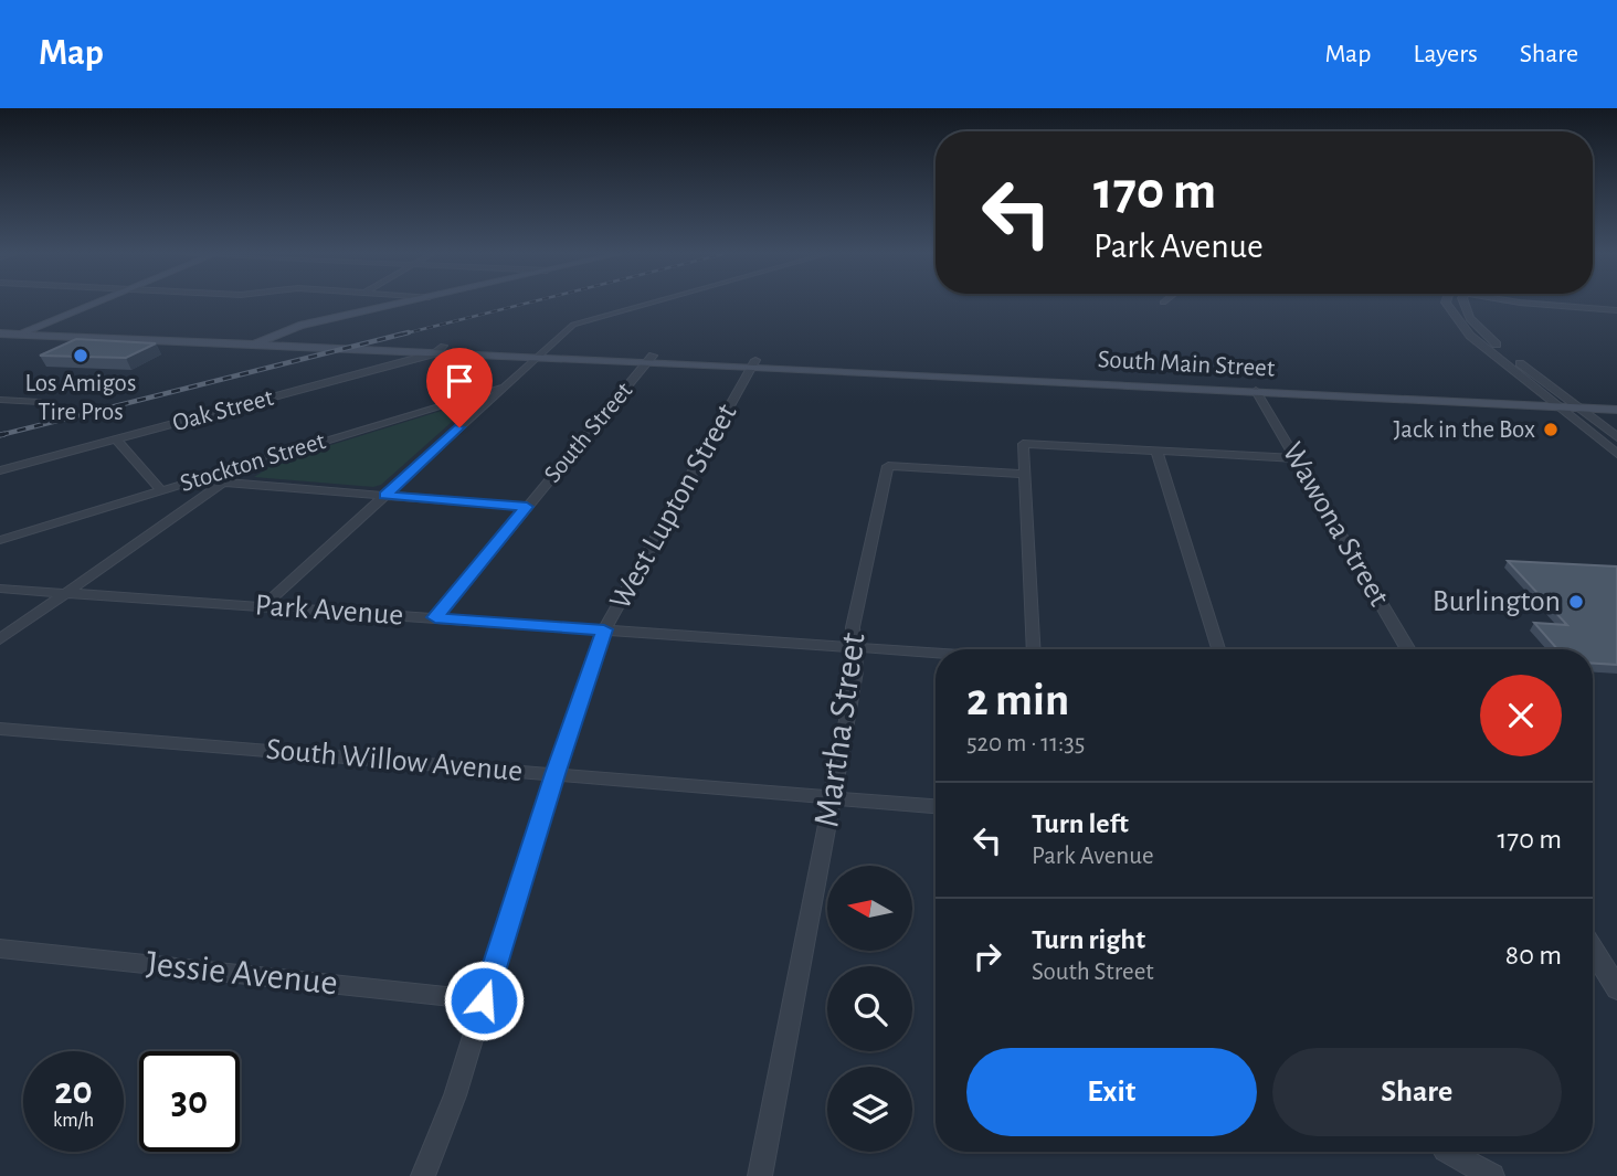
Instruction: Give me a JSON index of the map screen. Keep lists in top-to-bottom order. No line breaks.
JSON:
{"streets":{"main road":["South Main Street"],"street":["Oak Street","South Street","Stockton Street","West Lupton Street","Wawona Street","Park Avenue","Martha Street","South Willow Avenue","Jessie Avenue"]},"crossings":[["South Main Street","Oak Street"],["South Main Street","South Street"],["South Main Street","West Lupton Street"],["South Main Street","Wawona Street"],["South Street","Park Avenue"],["West Lupton Street","Park Avenue"],["West Lupton Street","South Willow Avenue"],["West Lupton Street","Jessie Avenue"],["Park Avenue","Martha Street"],["Martha Street","South Willow Avenue"]],"places":["Los Amigos Tire Pros","Jack in the Box","Burlington"],"north":"left","page":{"header":"Map","nav":["Map","Layers","Share"],"turn":["170 m","Park Avenue"],"heading":["2 min","520 m · 11:35"],"list":[{"name":"Turn left","note":"Park Avenue","value":"170 m"},{"name":"Turn right","note":"South Street","value":"80 m"}],"buttons":["Exit","Share"],"speed":"20 km/h","limit":"30"}}
